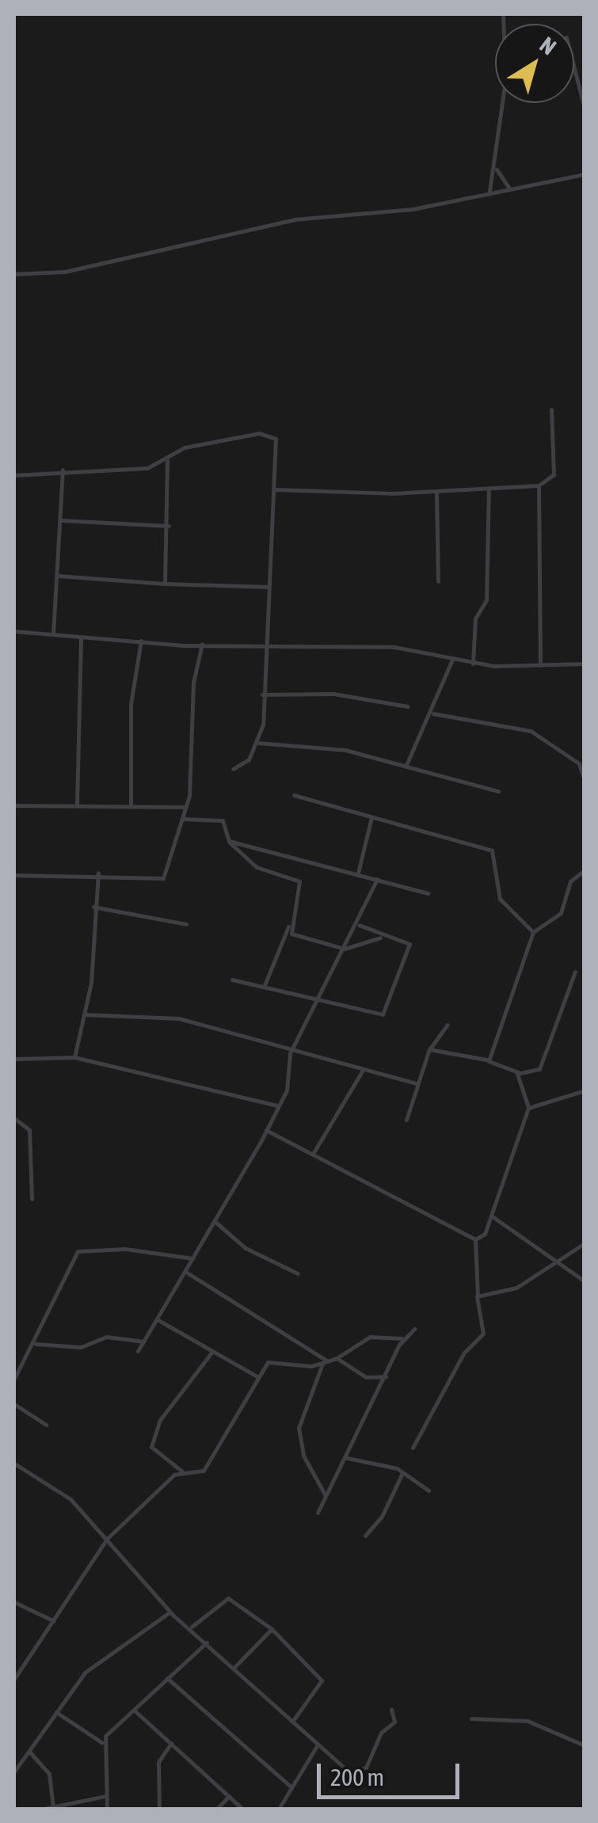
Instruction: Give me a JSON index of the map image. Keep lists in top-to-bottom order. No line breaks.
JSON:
{"scale_bar":"200 m","north":"top right"}
